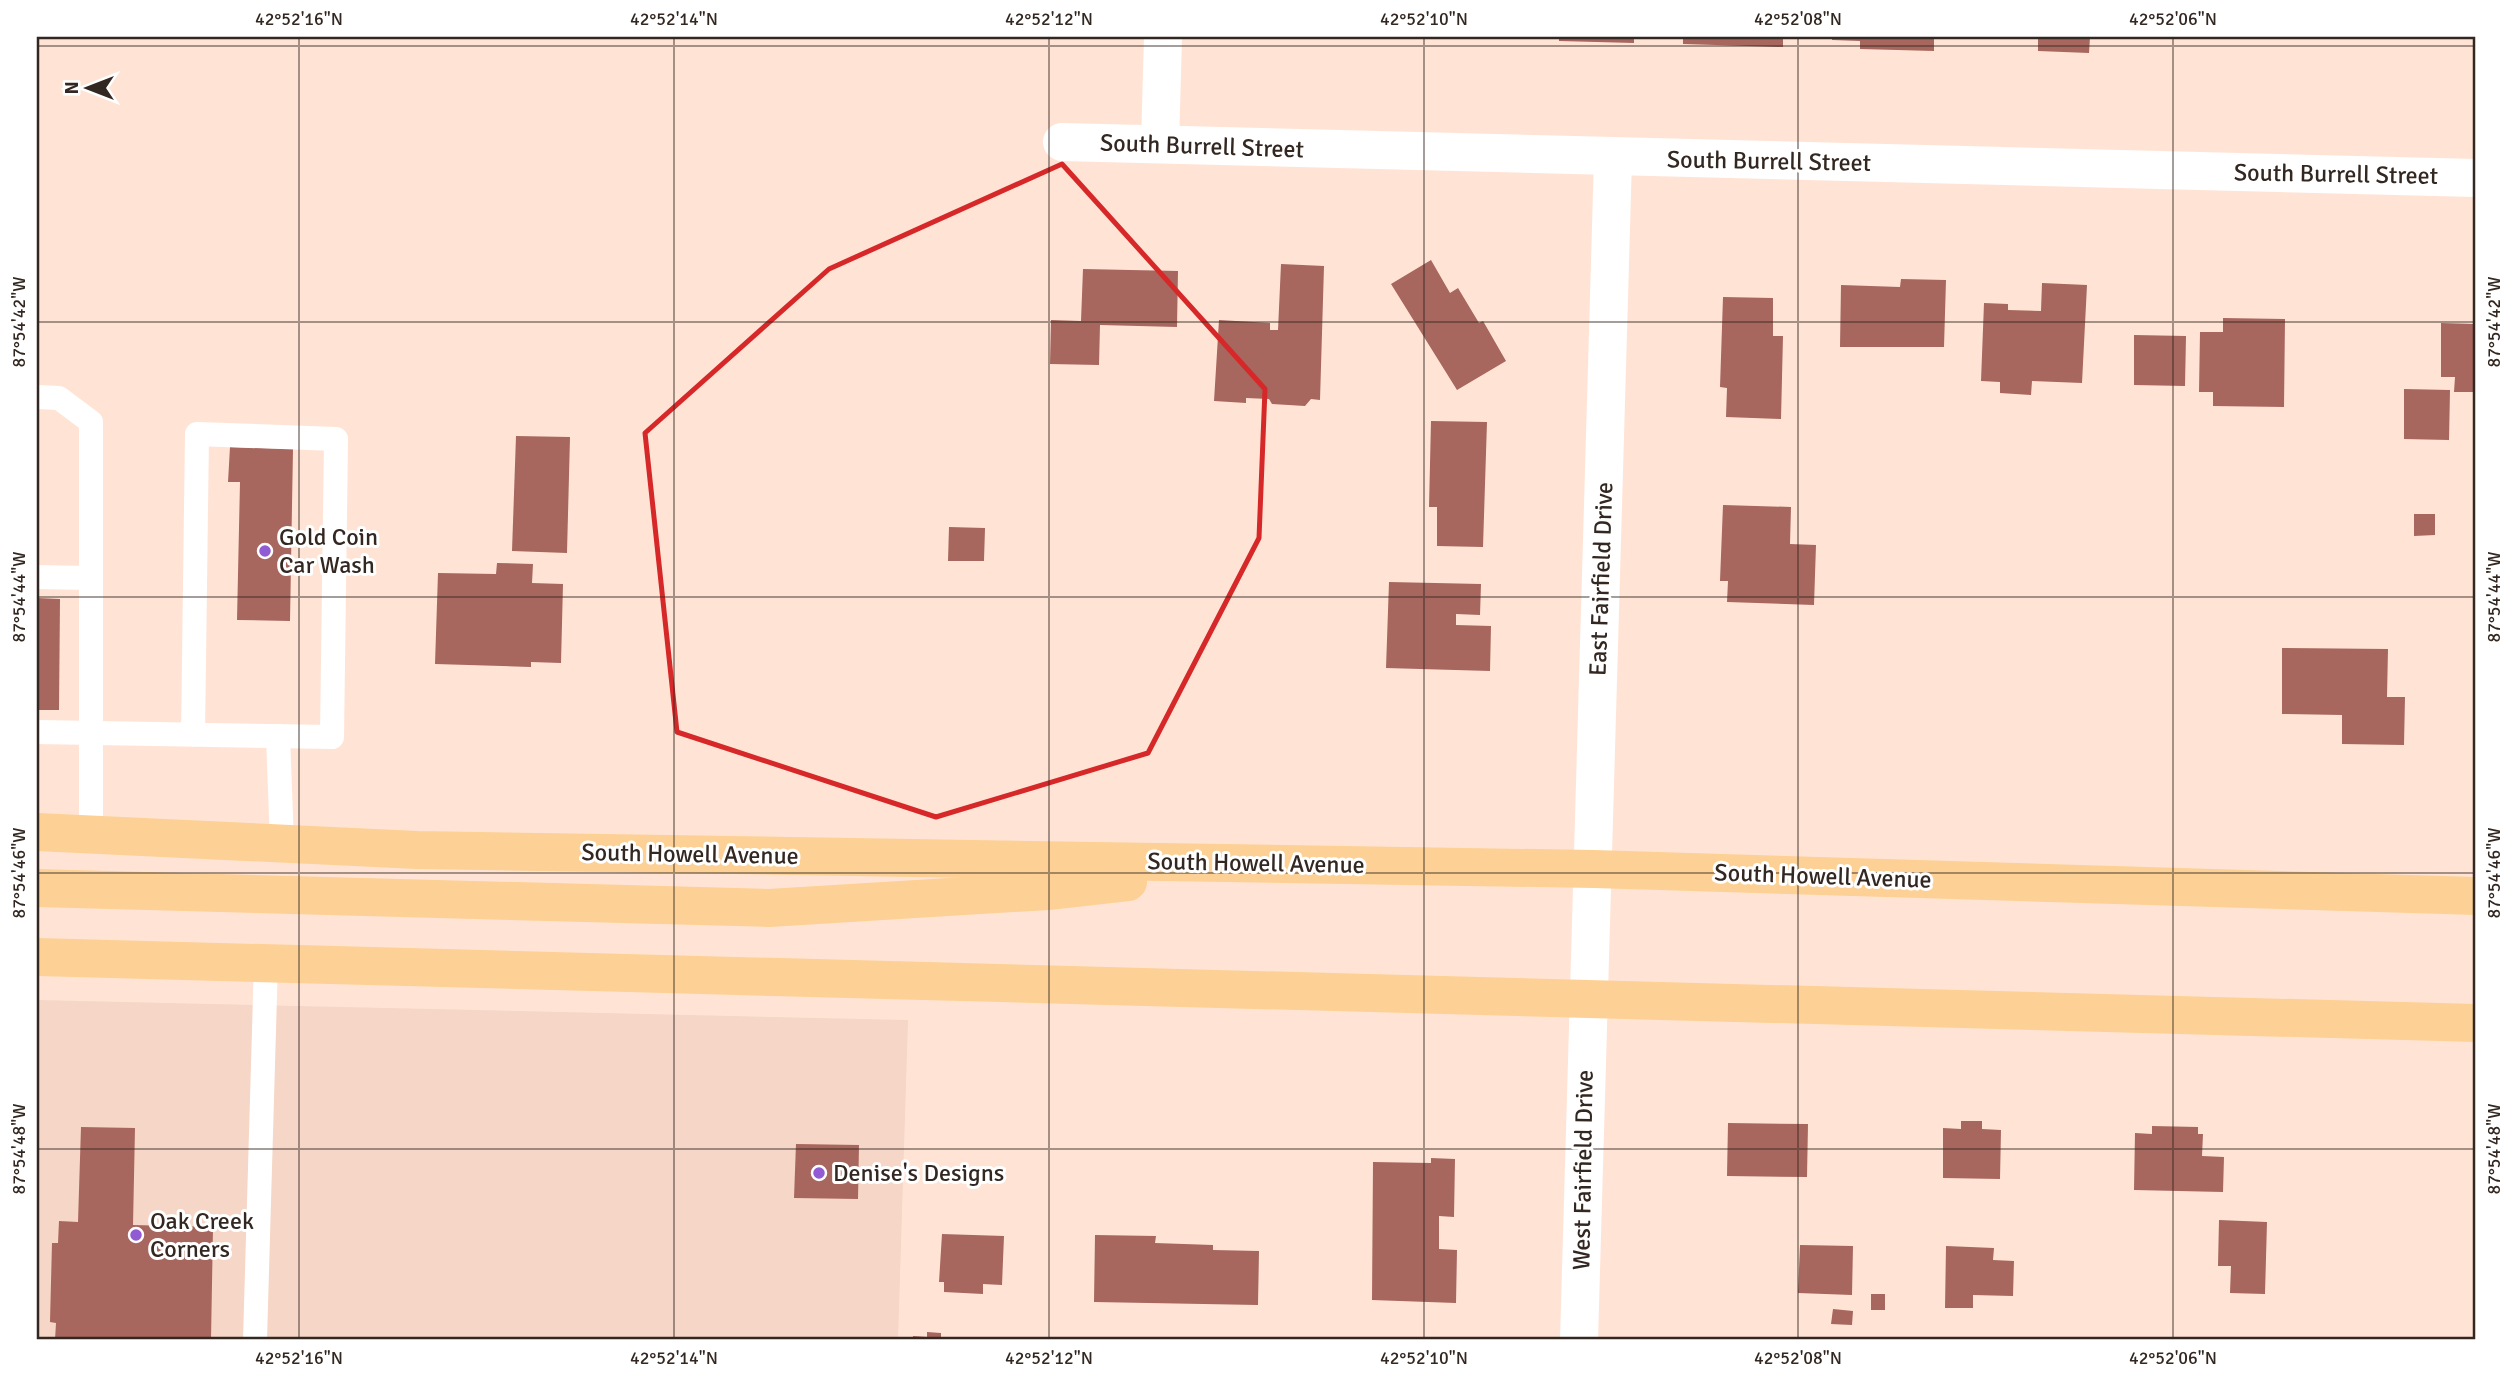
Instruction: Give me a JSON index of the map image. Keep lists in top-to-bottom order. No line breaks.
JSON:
{"streets":{"main road":["South Howell Avenue"],"street":["South Burrell Street","East Fairfield Drive","West Fairfield Drive"]},"crossings":[["South Burrell Street","East Fairfield Drive"],["East Fairfield Drive","South Howell Avenue"],["East Fairfield Drive","West Fairfield Drive"]],"places":["Gold Coin Car Wash","Denise's Designs","Oak Creek Corners"],"north":"left","coordinates":["42°52'16\"N","42°52'14\"N","42°52'12\"N","42°52'10\"N","42°52'08\"N","42°52'06\"N","87°54'42\"W","87°54'44\"W","87°54'46\"W","87°54'48\"W"]}
